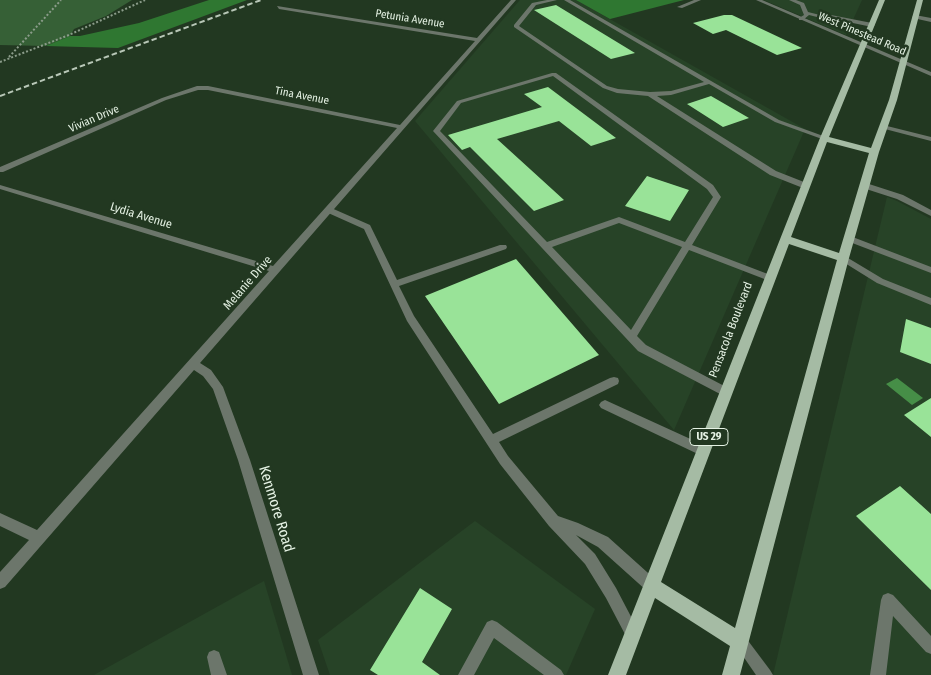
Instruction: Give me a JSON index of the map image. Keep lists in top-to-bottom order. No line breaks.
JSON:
{"streets":{"main road":["Pensacola Boulevard","US 29"],"street":["Petunia Avenue","West Pinestead Road","Tina Avenue","Vivian Drive","Lydia Avenue","Melanie Drive","Kenmore Road"]},"crossings":[["Petunia Avenue","Melanie Drive"],["West Pinestead Road","Pensacola Boulevard"],["Tina Avenue","Vivian Drive"],["Tina Avenue","Melanie Drive"],["Lydia Avenue","Melanie Drive"],["Melanie Drive","Kenmore Road"]]}
